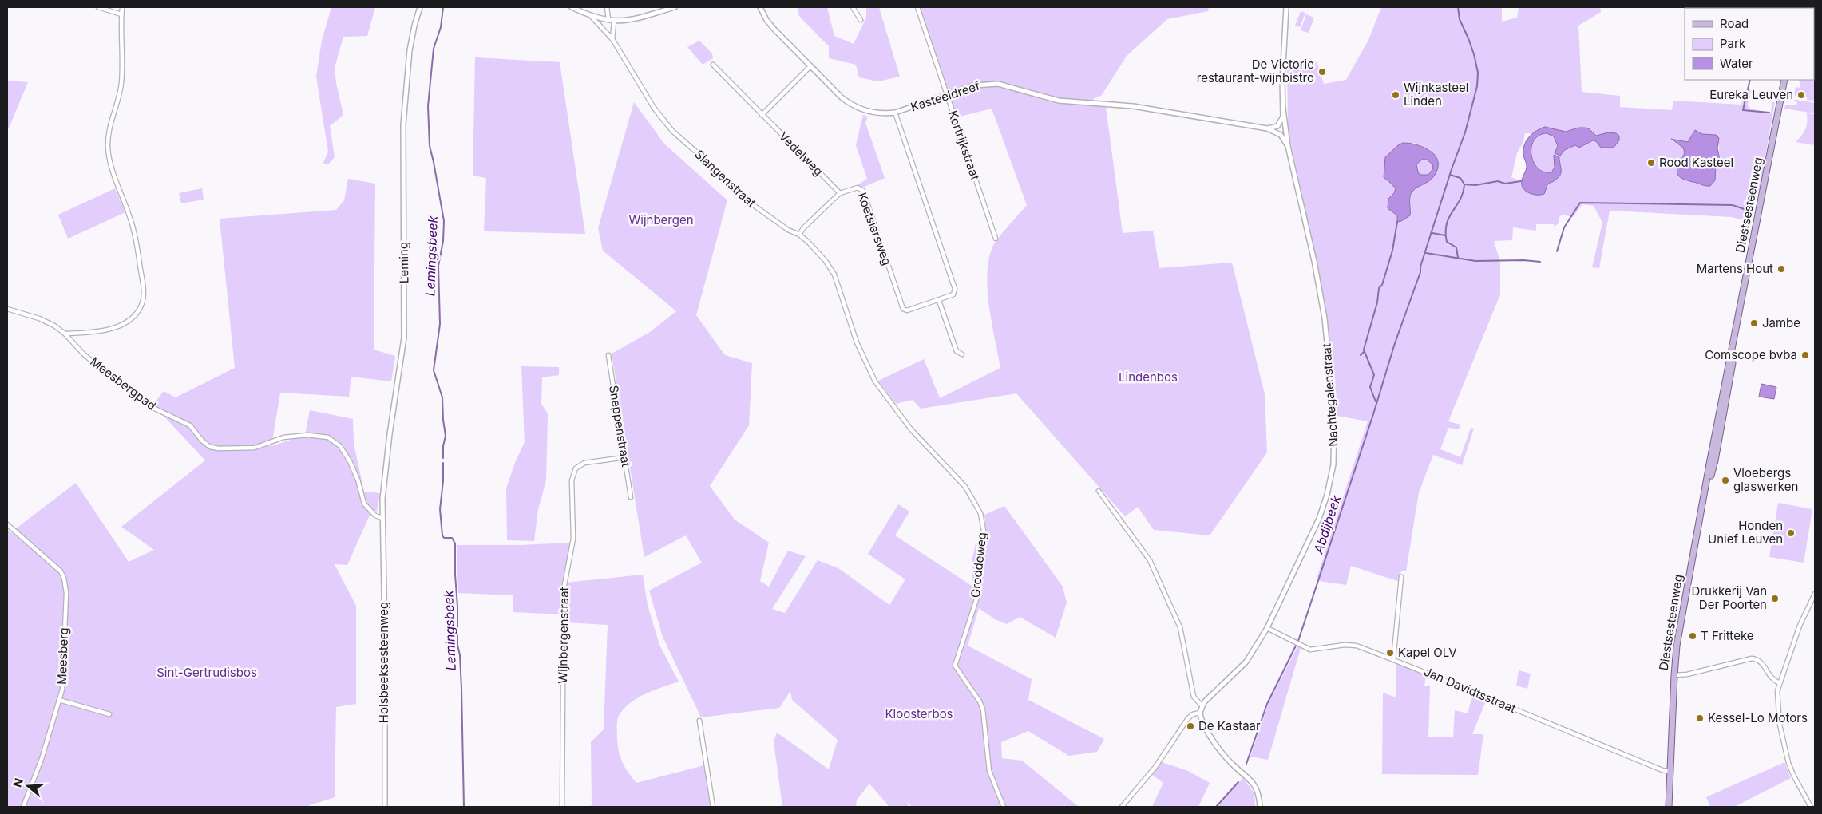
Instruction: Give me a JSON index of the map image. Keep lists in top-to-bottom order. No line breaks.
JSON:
{"streets":{"main road":["Diestsesteenweg"],"street":["Kasteeldreef","Kortrijkstraat","Vedelweg","Slangenstraat","Koetsiersweg","Leming","Meesbergpad","Nachtegalenstraat","Sneppenstraat","Groddeweg","Wijnbergenstraat","Meesberg","Holsbeeksesteenweg","Jan Davidtsstraat"]},"crossings":[["Kasteeldreef","Kortrijkstraat"],["Kasteeldreef","Koetsiersweg"],["Kasteeldreef","Nachtegalenstraat"],["Vedelweg","Koetsiersweg"],["Slangenstraat","Koetsiersweg"],["Slangenstraat","Groddeweg"],["Diestsesteenweg","Jan Davidtsstraat"],["Leming","Meesbergpad"],["Leming","Holsbeeksesteenweg"],["Meesbergpad","Holsbeeksesteenweg"],["Nachtegalenstraat","Jan Davidtsstraat"],["Sneppenstraat","Wijnbergenstraat"]],"water":["Lemingsbeek","Abdijbeek"],"parks":["Wijnbergen","Lindenbos","Sint-Gertrudisbos","Kloosterbos"],"places":["De Victorie restaurant-wijnbistro","Wijnkasteel Linden","Eureka Leuven","Rood Kasteel","Martens Hout","Jambe","Comscope bvba","Vloebergs glaswerken","Honden Unief Leuven","Drukkerij Van Der Poorten","T Fritteke","Kapel OLV","Kessel-Lo Motors","De Kastaar"],"legend":["Road","Park","Water"],"north":"left"}
